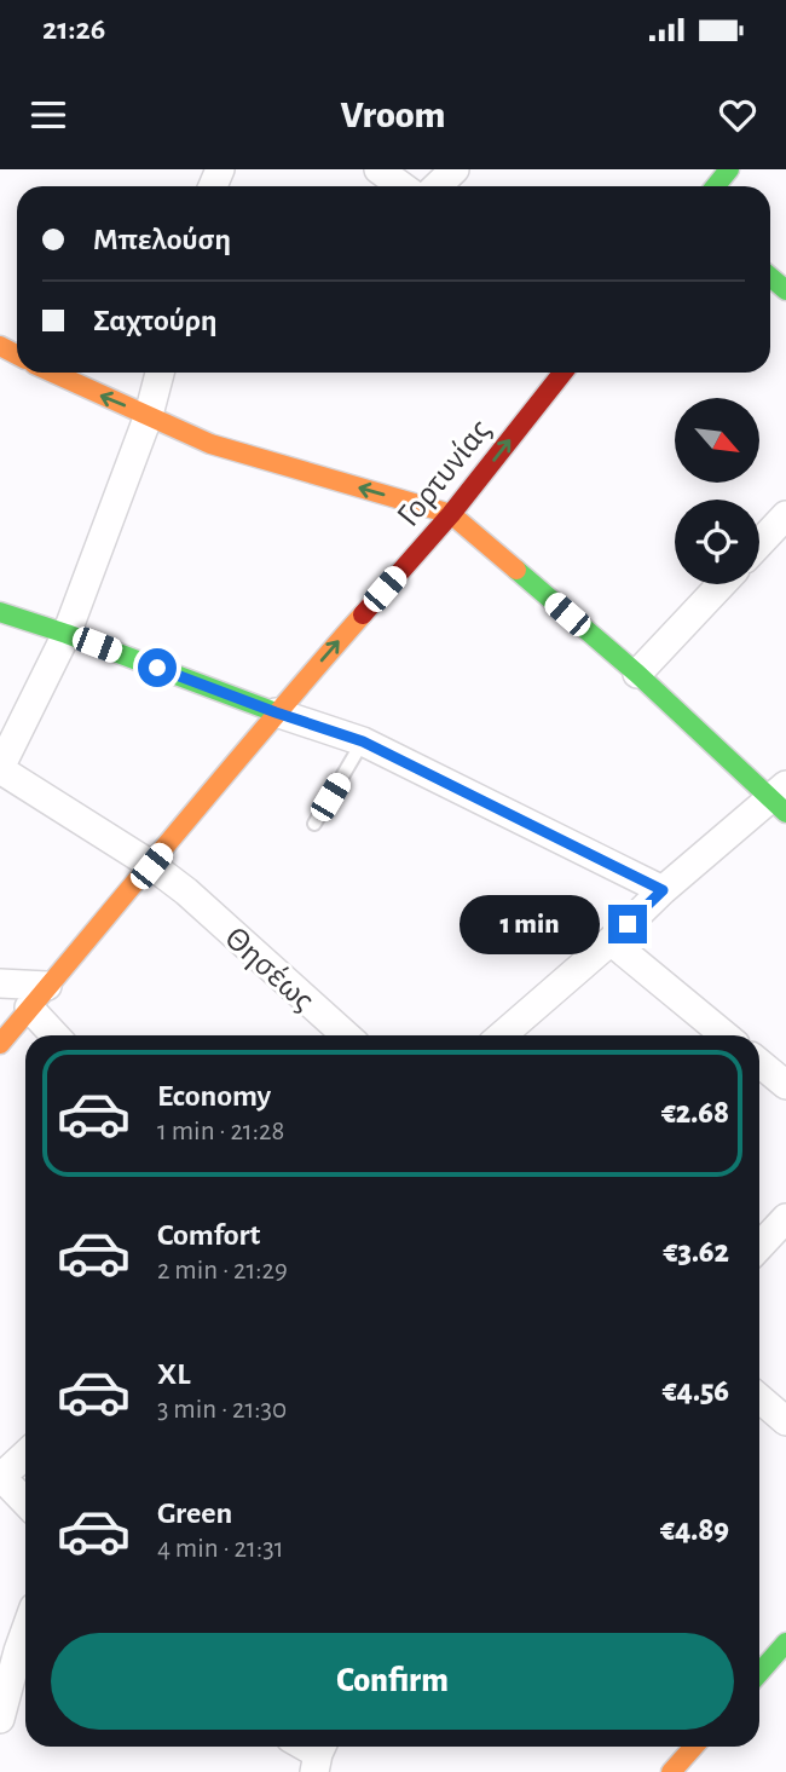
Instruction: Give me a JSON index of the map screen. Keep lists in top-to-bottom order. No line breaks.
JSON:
{"streets":{"street":["Γορτυνίας","Θησέως"]},"crossings":[["Γορτυνίας","Θησέως"]],"one_way":["Γορτυνίας"],"north":"bottom right","page":{"status":"21:26","header":"Vroom","banner":["Μπελούση","Σαχτούρη"],"bubble":"1 min","list":[{"name":"Economy","note":"1 min · 21:28","value":"€2.68"},{"name":"Comfort","note":"2 min · 21:29","value":"€3.62"},{"name":"XL","note":"3 min · 21:30","value":"€4.56"},{"name":"Green","note":"4 min · 21:31","value":"€4.89"}],"buttons":"Confirm"}}
